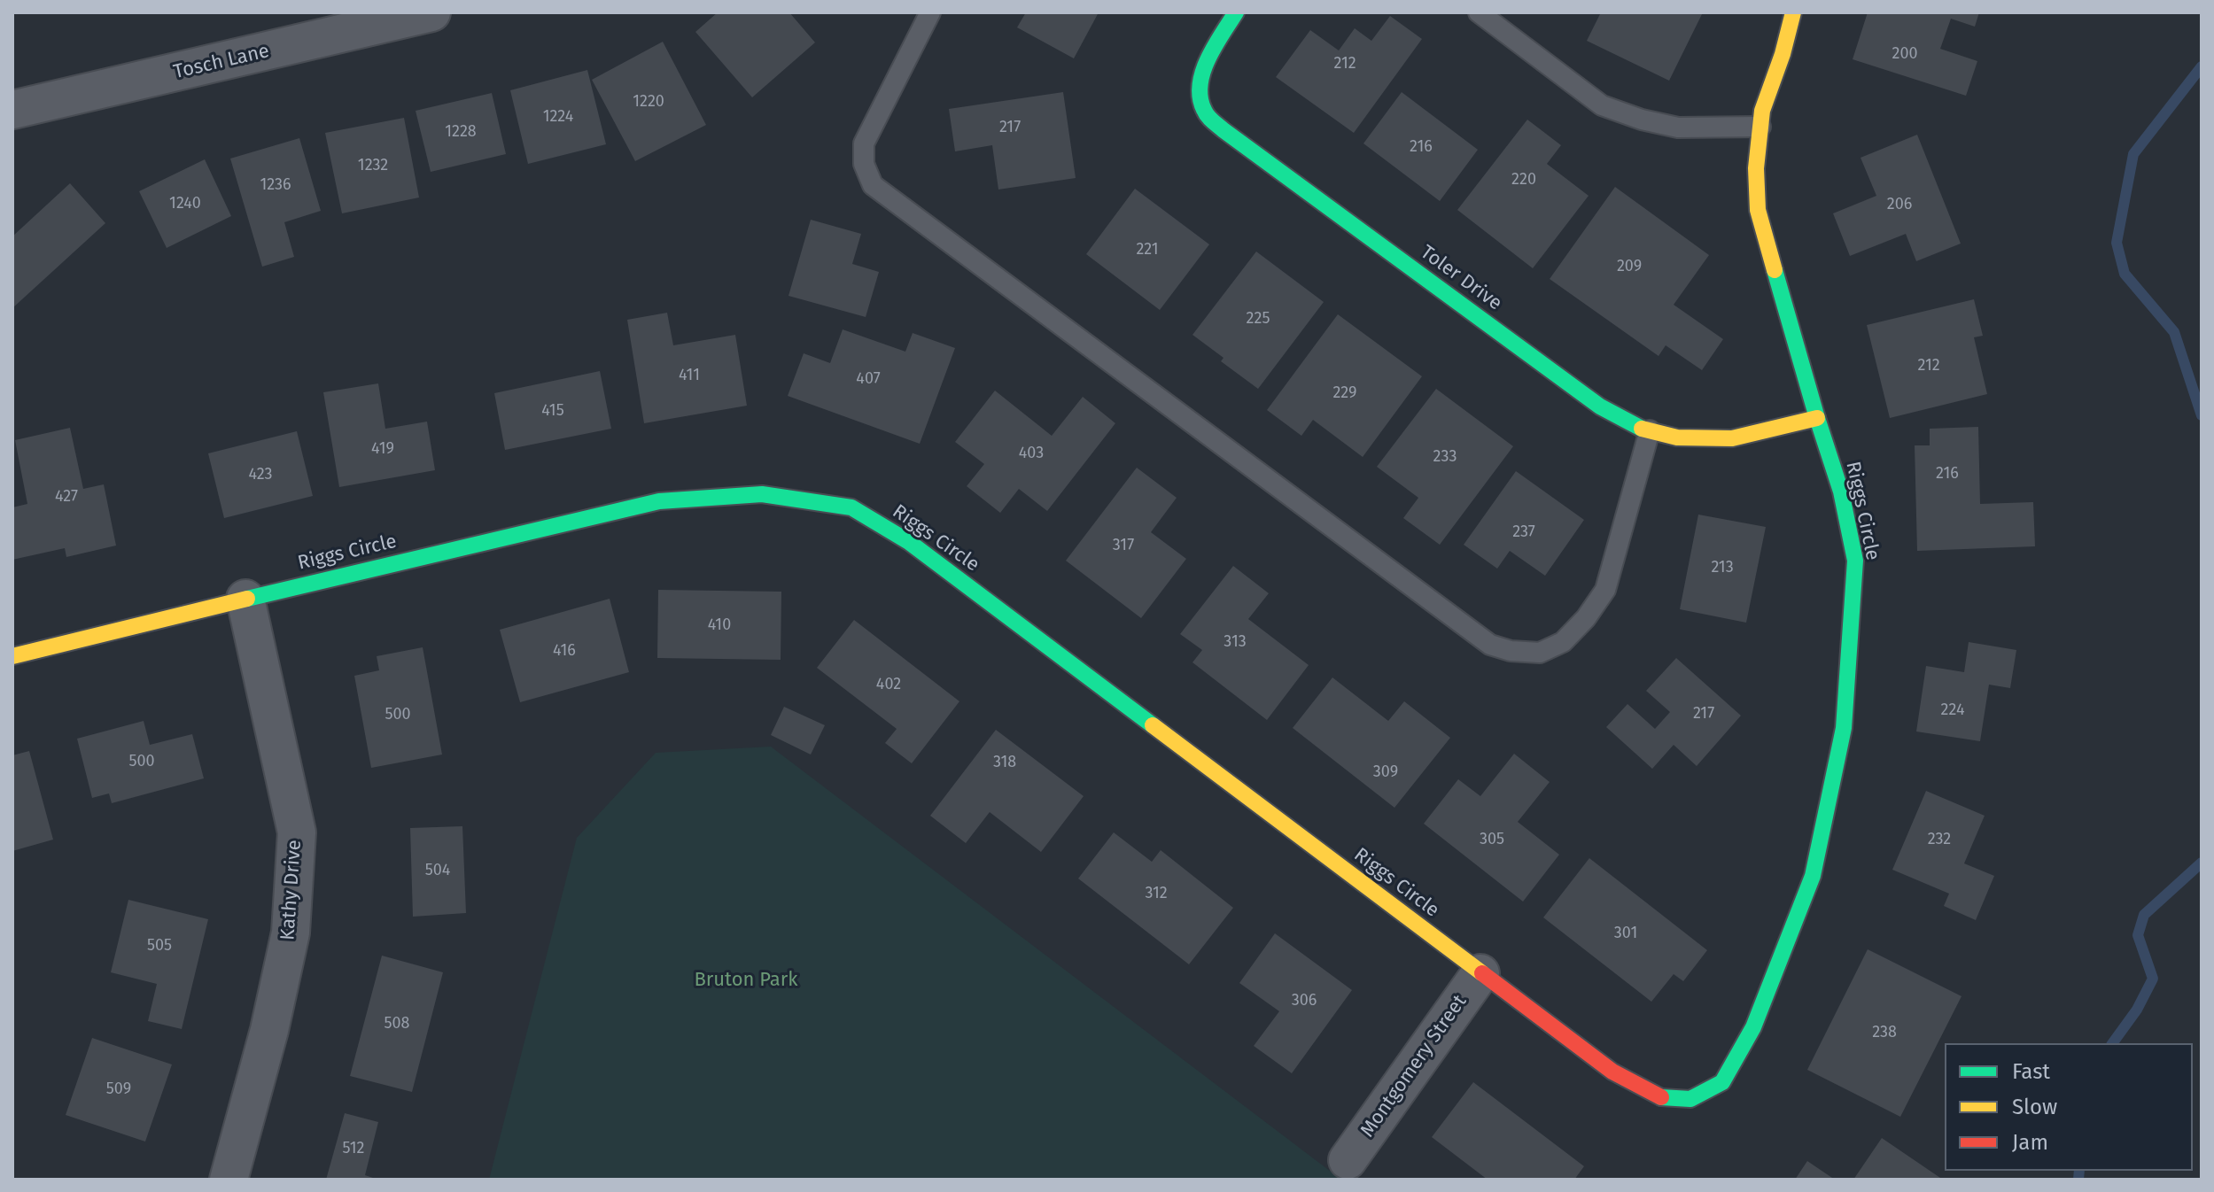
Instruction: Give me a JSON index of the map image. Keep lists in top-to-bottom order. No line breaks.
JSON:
{"streets":{"street":["Tosch Lane","Toler Drive","Riggs Circle","Kathy Drive","Montgomery Street"]},"crossings":[["Toler Drive","Riggs Circle"],["Riggs Circle","Kathy Drive"],["Riggs Circle","Montgomery Street"]],"parks":["Bruton Park"],"house_numbers":["200","212","1220","1224","217","1228","216","1232","220","1236","1240","206","221","209","225","212","411","407","229","415","419","403","233","216","423","427","237","317","213","410","313","416","402","224","217","500","500","318","309","305","232","504","312","301","505","306","508","238","509","512"],"legend":["Fast","Slow","Jam"]}
